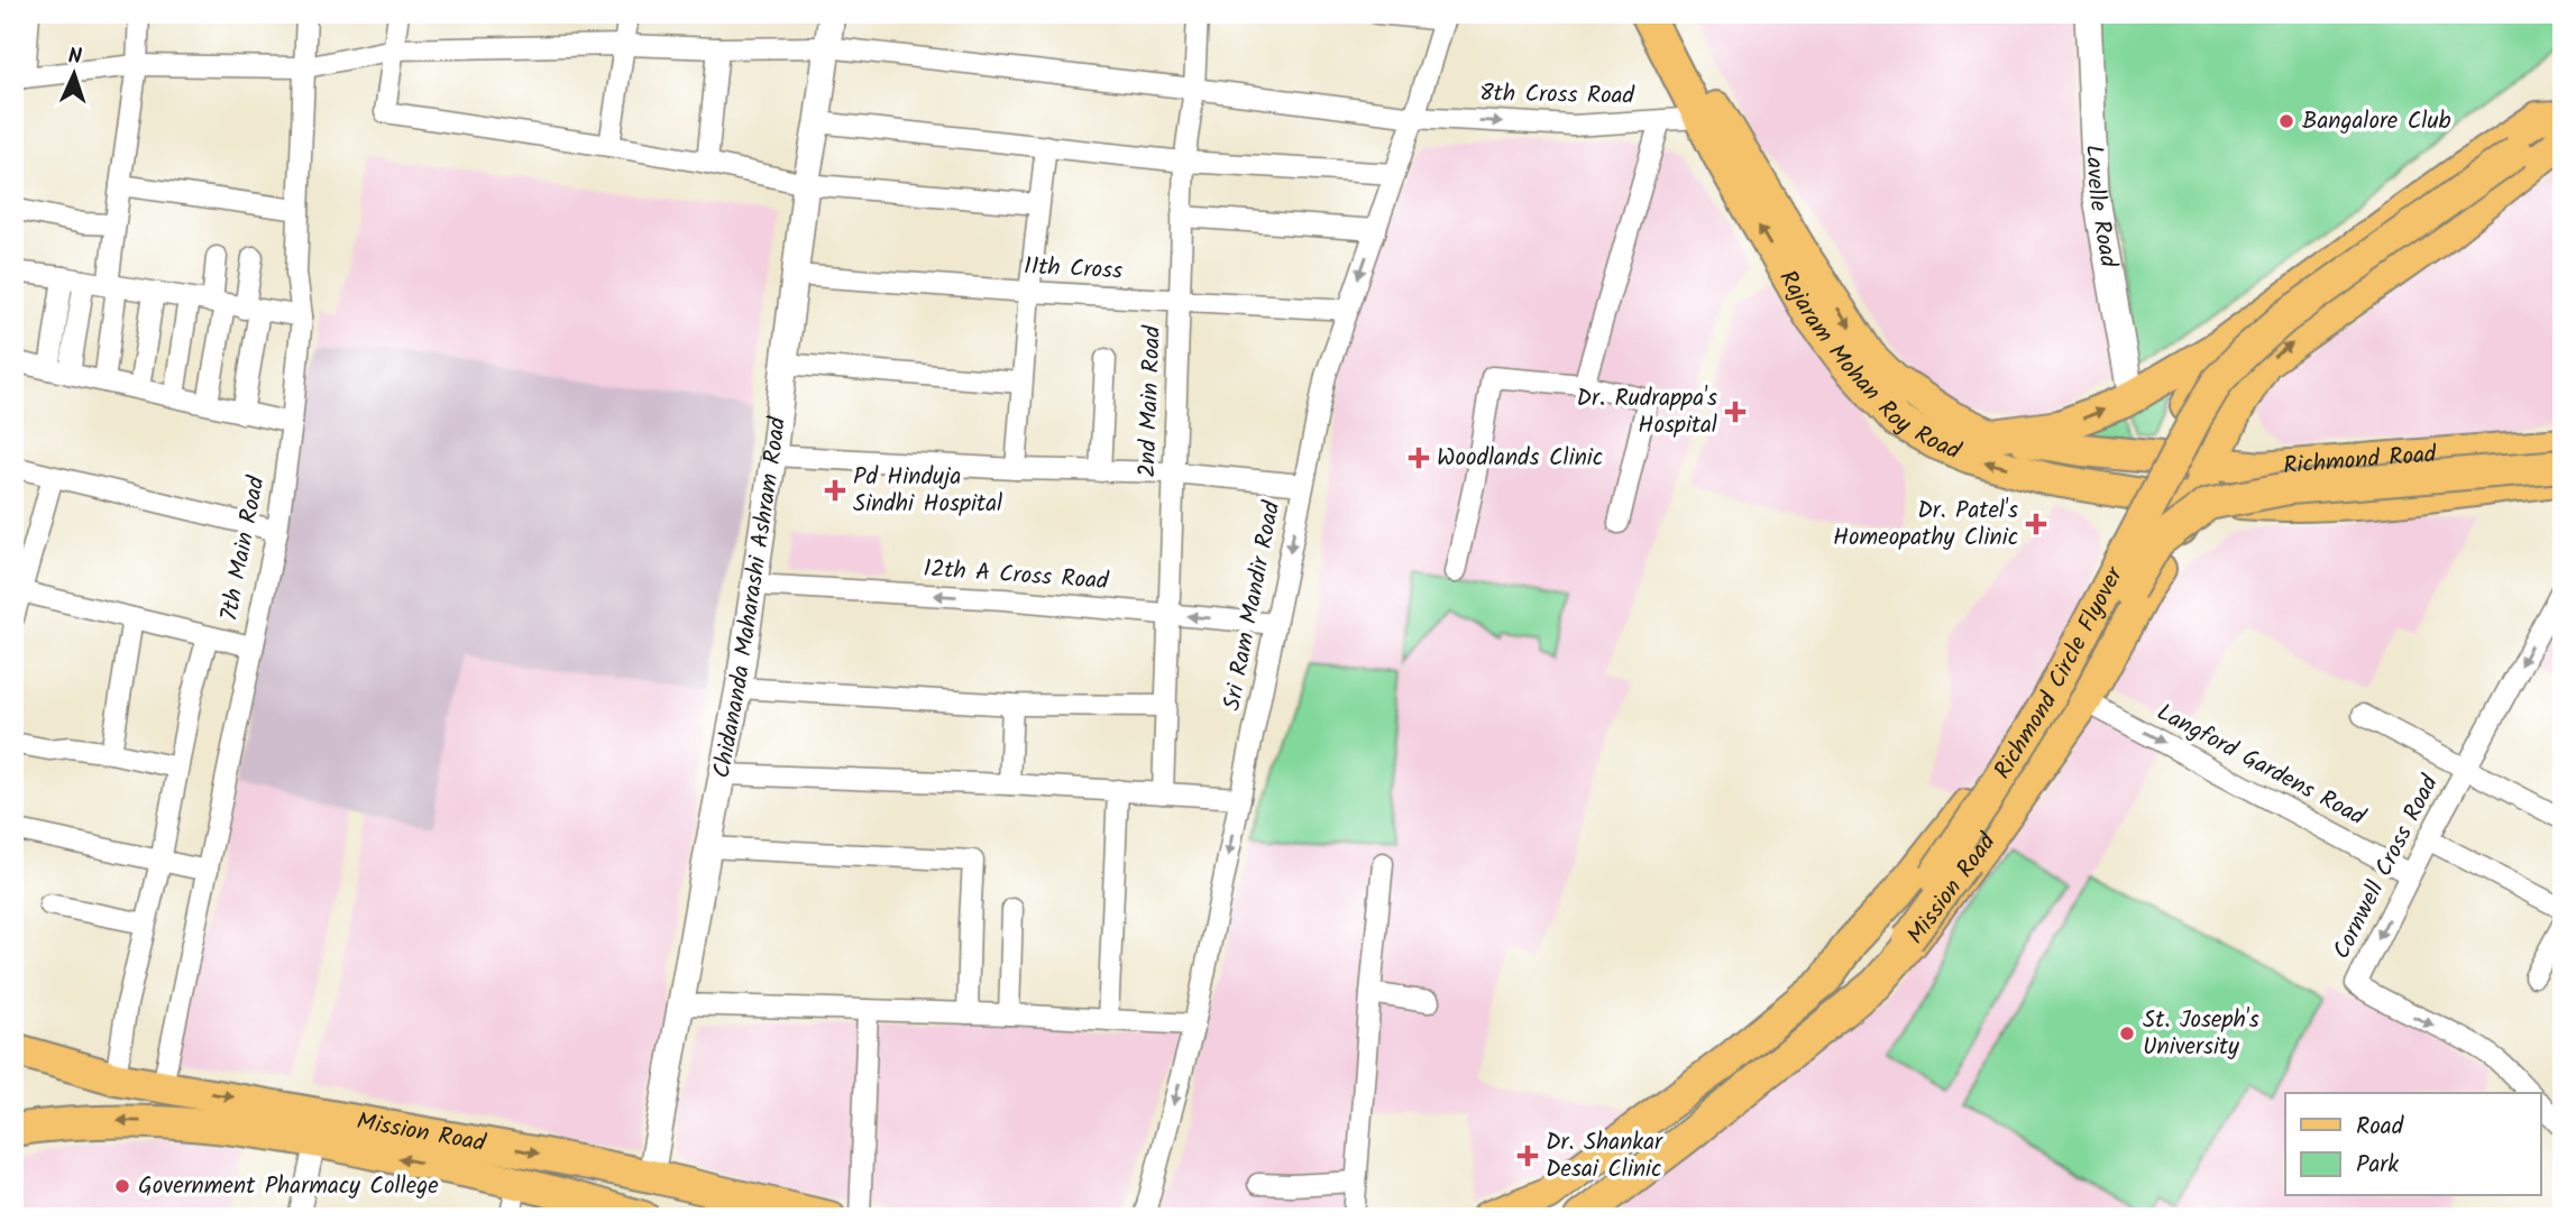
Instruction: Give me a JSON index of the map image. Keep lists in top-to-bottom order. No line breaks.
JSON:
{"streets":{"main road":["Rajaram Mohan Roy Road","Richmond Road","Richmond Circle Flyover","Mission Road"],"street":["8th Cross Road","Lavelle Road","11th Cross","2nd Main Road","7th Main Road","12th A Cross Road","Chidananda Maharashi Ashram Road","Sri Ram Mandir Road","Langford Gardens Road","Cornwell Cross Road"]},"crossings":[["8th Cross Road","Rajaram Mohan Roy Road"],["8th Cross Road","2nd Main Road"],["8th Cross Road","7th Main Road"],["8th Cross Road","Chidananda Maharashi Ashram Road"],["8th Cross Road","Sri Ram Mandir Road"],["Lavelle Road","Rajaram Mohan Roy Road"],["11th Cross","2nd Main Road"],["11th Cross","Chidananda Maharashi Ashram Road"],["11th Cross","Sri Ram Mandir Road"],["Rajaram Mohan Roy Road","Richmond Road"],["Rajaram Mohan Roy Road","Richmond Circle Flyover"],["Rajaram Mohan Roy Road","Mission Road"],["2nd Main Road","12th A Cross Road"],["Richmond Road","Mission Road"],["7th Main Road","Mission Road"],["12th A Cross Road","Chidananda Maharashi Ashram Road"],["12th A Cross Road","Sri Ram Mandir Road"],["Chidananda Maharashi Ashram Road","Mission Road"],["Langford Gardens Road","Cornwell Cross Road"],["Langford Gardens Road","Mission Road"]],"places":{"other":["Bangalore Club","St. Joseph's University","Government Pharmacy College"],"health":["Dr. Rudrappa's Hospital","Woodlands Clinic","Pd Hinduja Sindhi Hospital","Dr. Patel's Homeopathy Clinic","Dr. Shankar Desai Clinic"]},"legend":["Road","Park"],"north":"top"}
